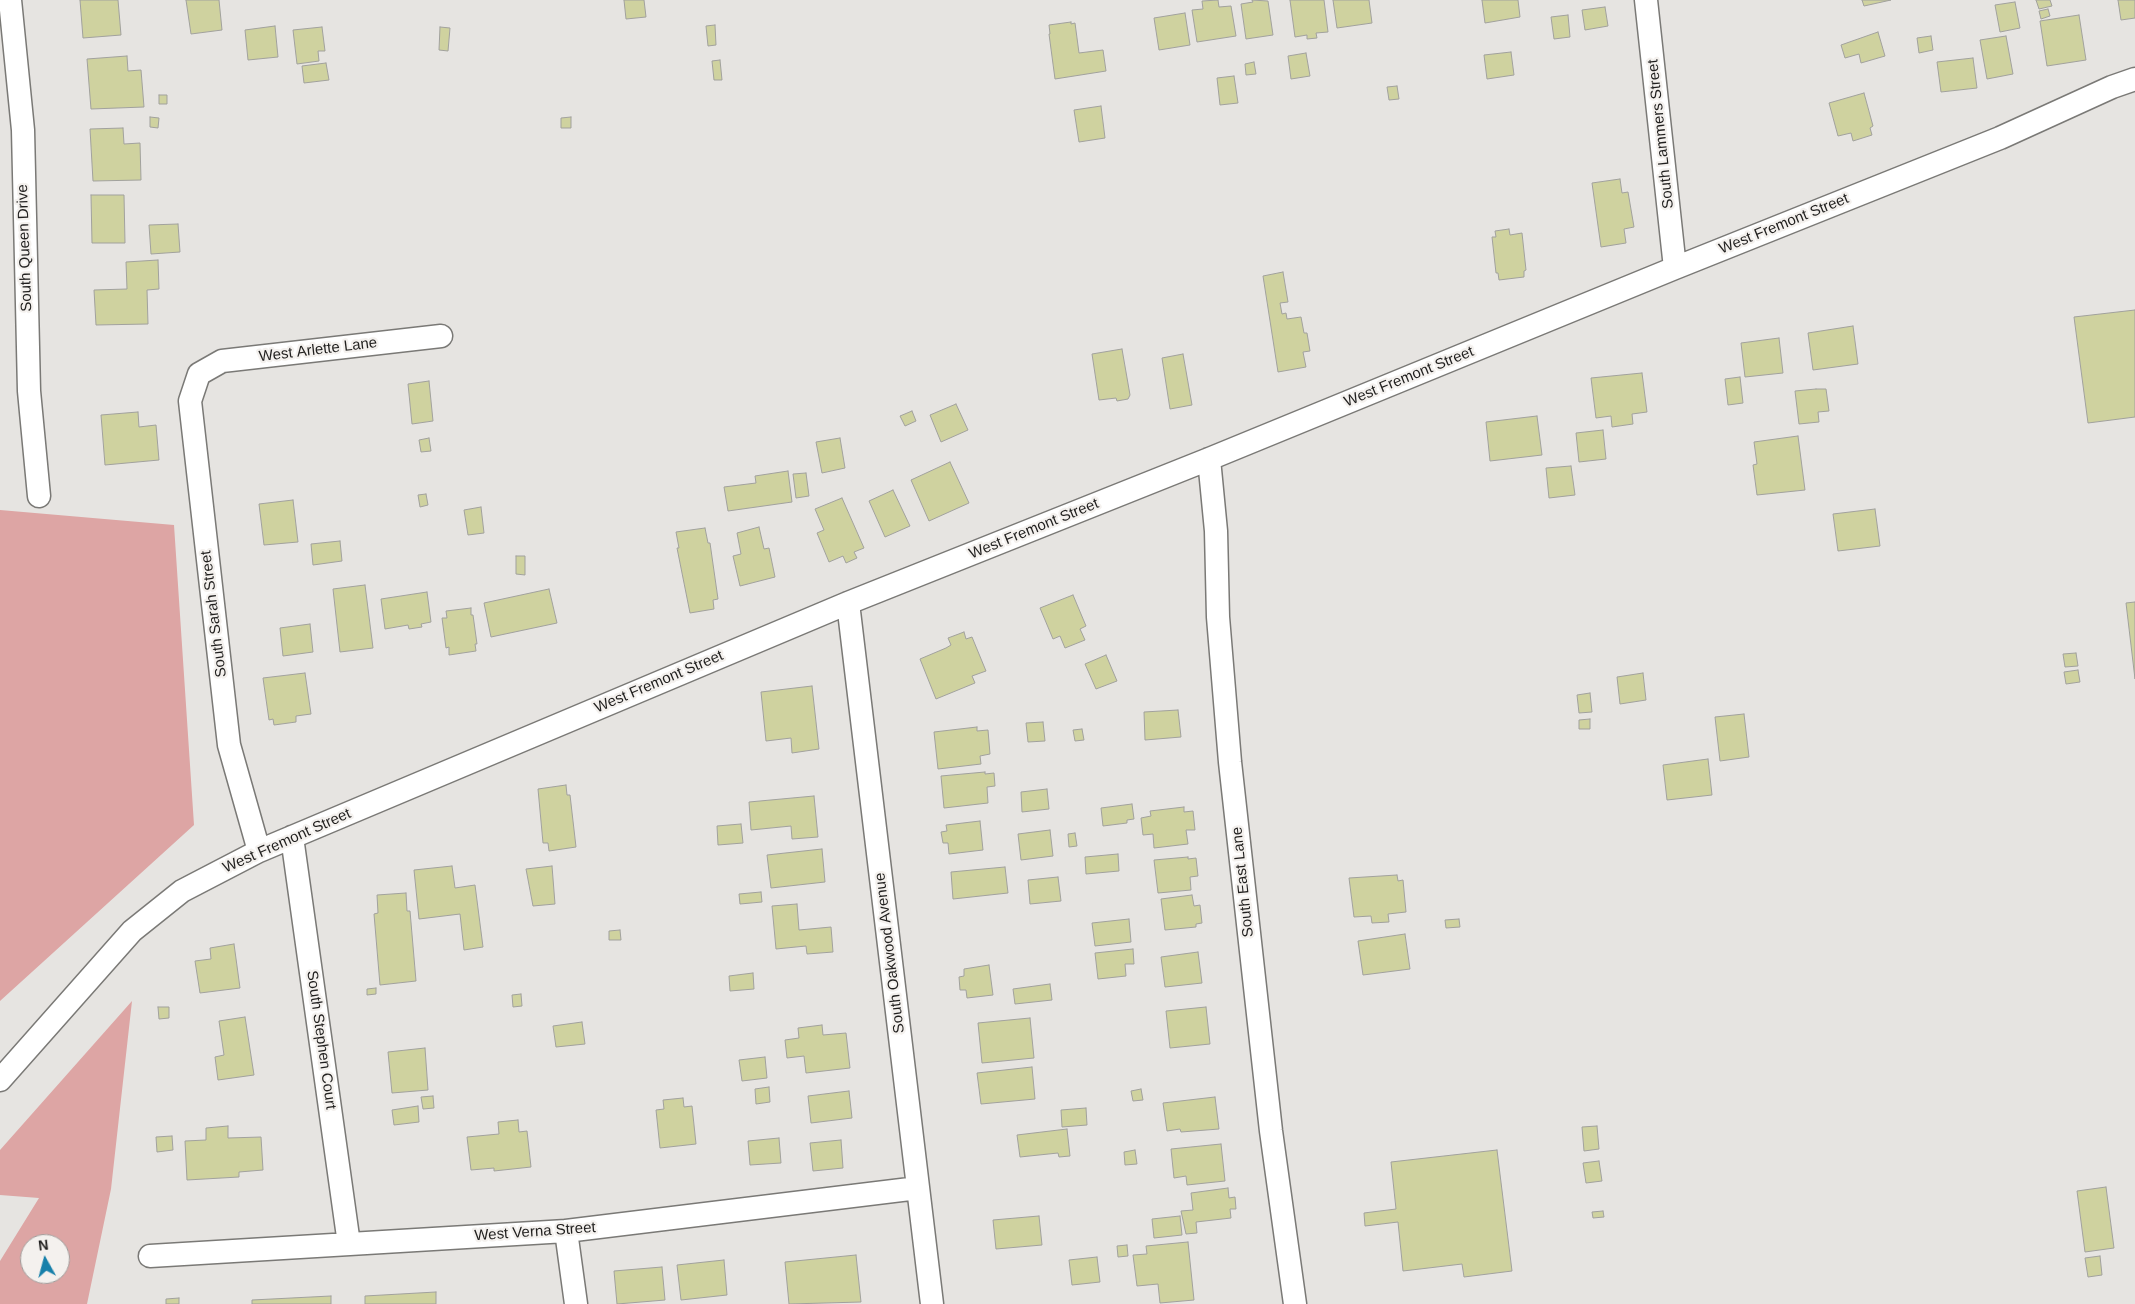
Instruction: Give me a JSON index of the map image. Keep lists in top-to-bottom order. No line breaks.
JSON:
{"streets":{"street":["South Lammers Street","West Fremont Street","South Queen Drive","West Arlette Lane","South Sarah Street","South East Lane","South Oakwood Avenue","South Stephen Court","West Verna Street"]},"crossings":[["South Lammers Street","West Fremont Street"],["West Fremont Street","South Sarah Street"],["West Fremont Street","South East Lane"],["West Fremont Street","South Oakwood Avenue"],["West Fremont Street","South Stephen Court"],["West Arlette Lane","South Sarah Street"],["South Oakwood Avenue","West Verna Street"],["South Stephen Court","West Verna Street"]],"north":"top"}
